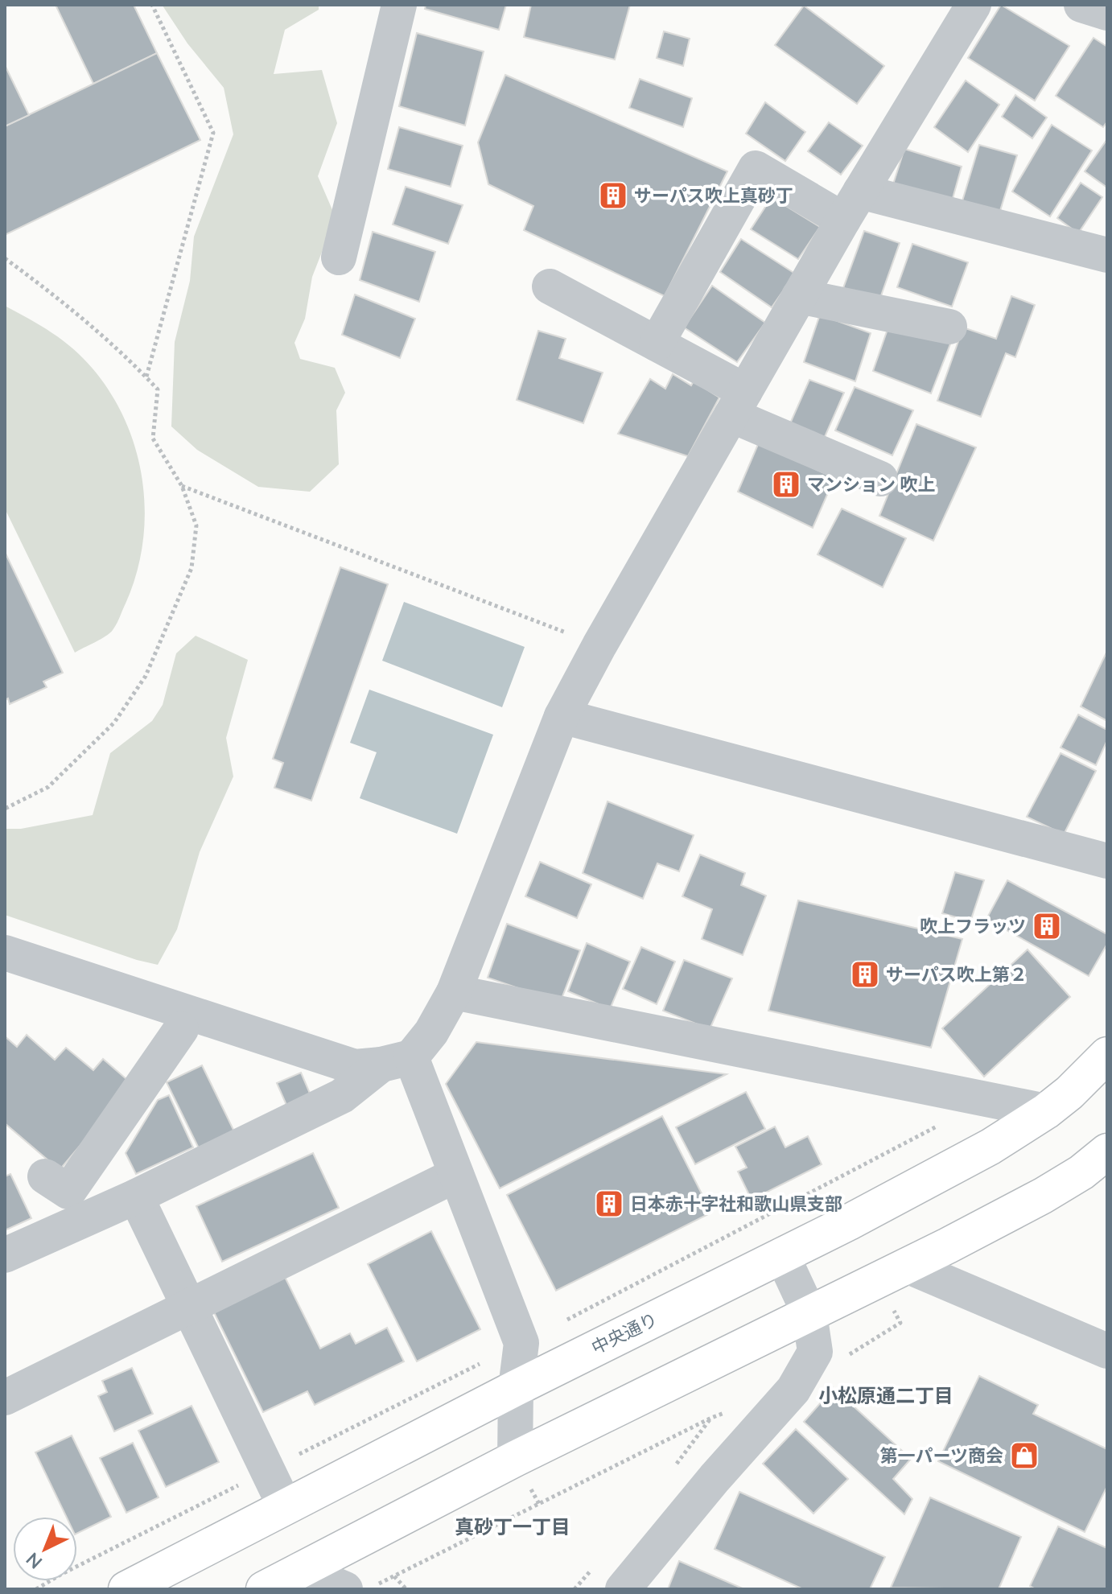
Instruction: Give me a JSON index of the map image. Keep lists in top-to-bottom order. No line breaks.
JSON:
{"streets":{"highway":["中央通り"]},"districts":["小松原通二丁目","真砂丁一丁目"],"places":{"building":["サーパス吹上真砂丁","マンション 吹上","吹上フラッツ","サーパス吹上第２","日本赤十字社和歌山県支部"],"shop":["第一パーツ商会"]},"north":"bottom left"}
